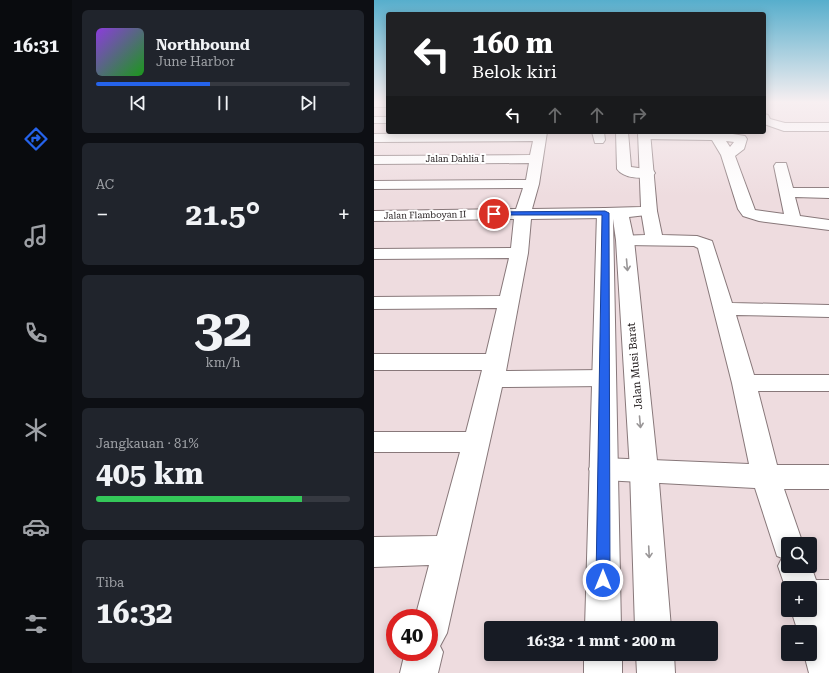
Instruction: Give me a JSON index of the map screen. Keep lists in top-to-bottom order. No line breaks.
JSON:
{"streets":{"street":["Jalan Dahlia I","Jalan Flamboyan II","Jalan Musi Barat"]},"crossings":[["Jalan Flamboyan II","Jalan Musi Barat"]],"page":{"tabs":"16:31","turn":["160 m","Belok kiri"],"song":["Northbound","June Harbor"],"tile":["AC",["32","km/h"],["Jangkauan · 81%","405 km"],["Tiba","16:32"]],"heat":["−","21.5°","+"],"map_buttons":["+","−"],"limit":"40","trip":"16:32 · 1 mnt · 200 m"}}
